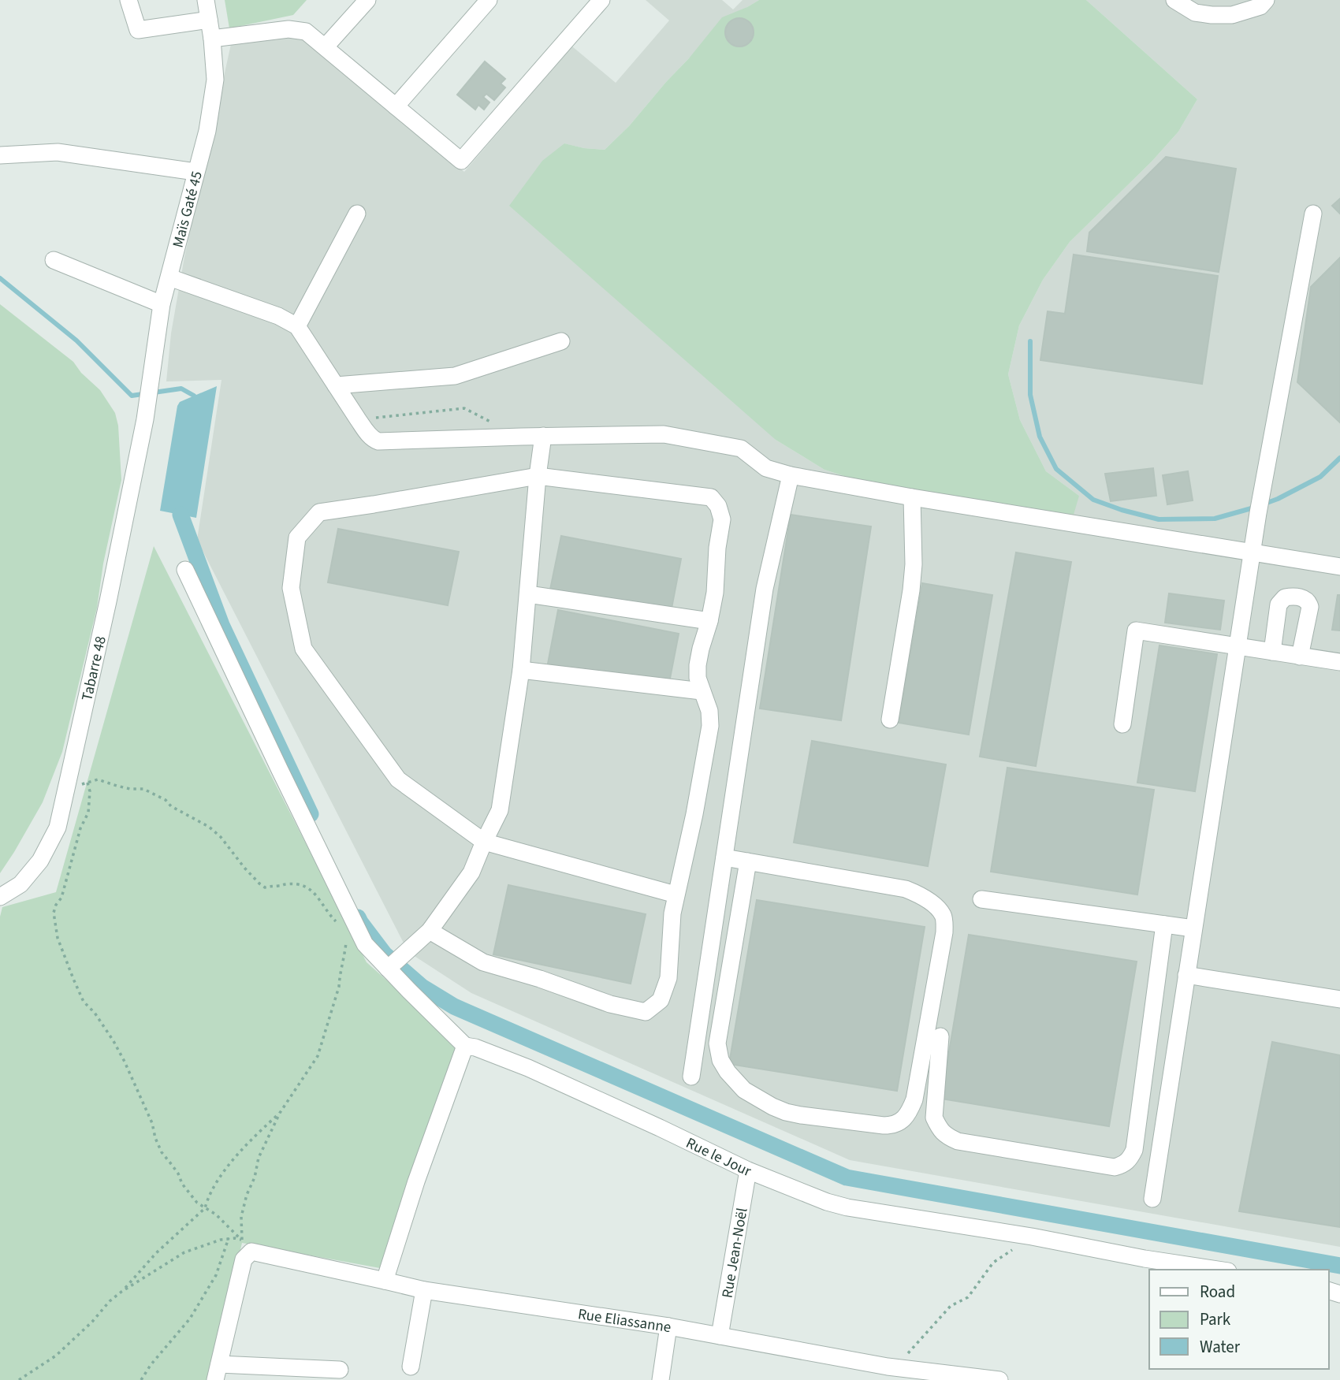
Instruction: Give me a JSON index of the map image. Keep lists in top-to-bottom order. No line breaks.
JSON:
{"streets":{"street":["Maïs Gaté 45","Tabarre 48","Rue le Jour","Rue Jean-Noël","Rue Eliassanne"]},"crossings":[["Maïs Gaté 45","Tabarre 48"],["Rue le Jour","Rue Jean-Noël"],["Rue Jean-Noël","Rue Eliassanne"]],"legend":["Road","Park","Water"]}
